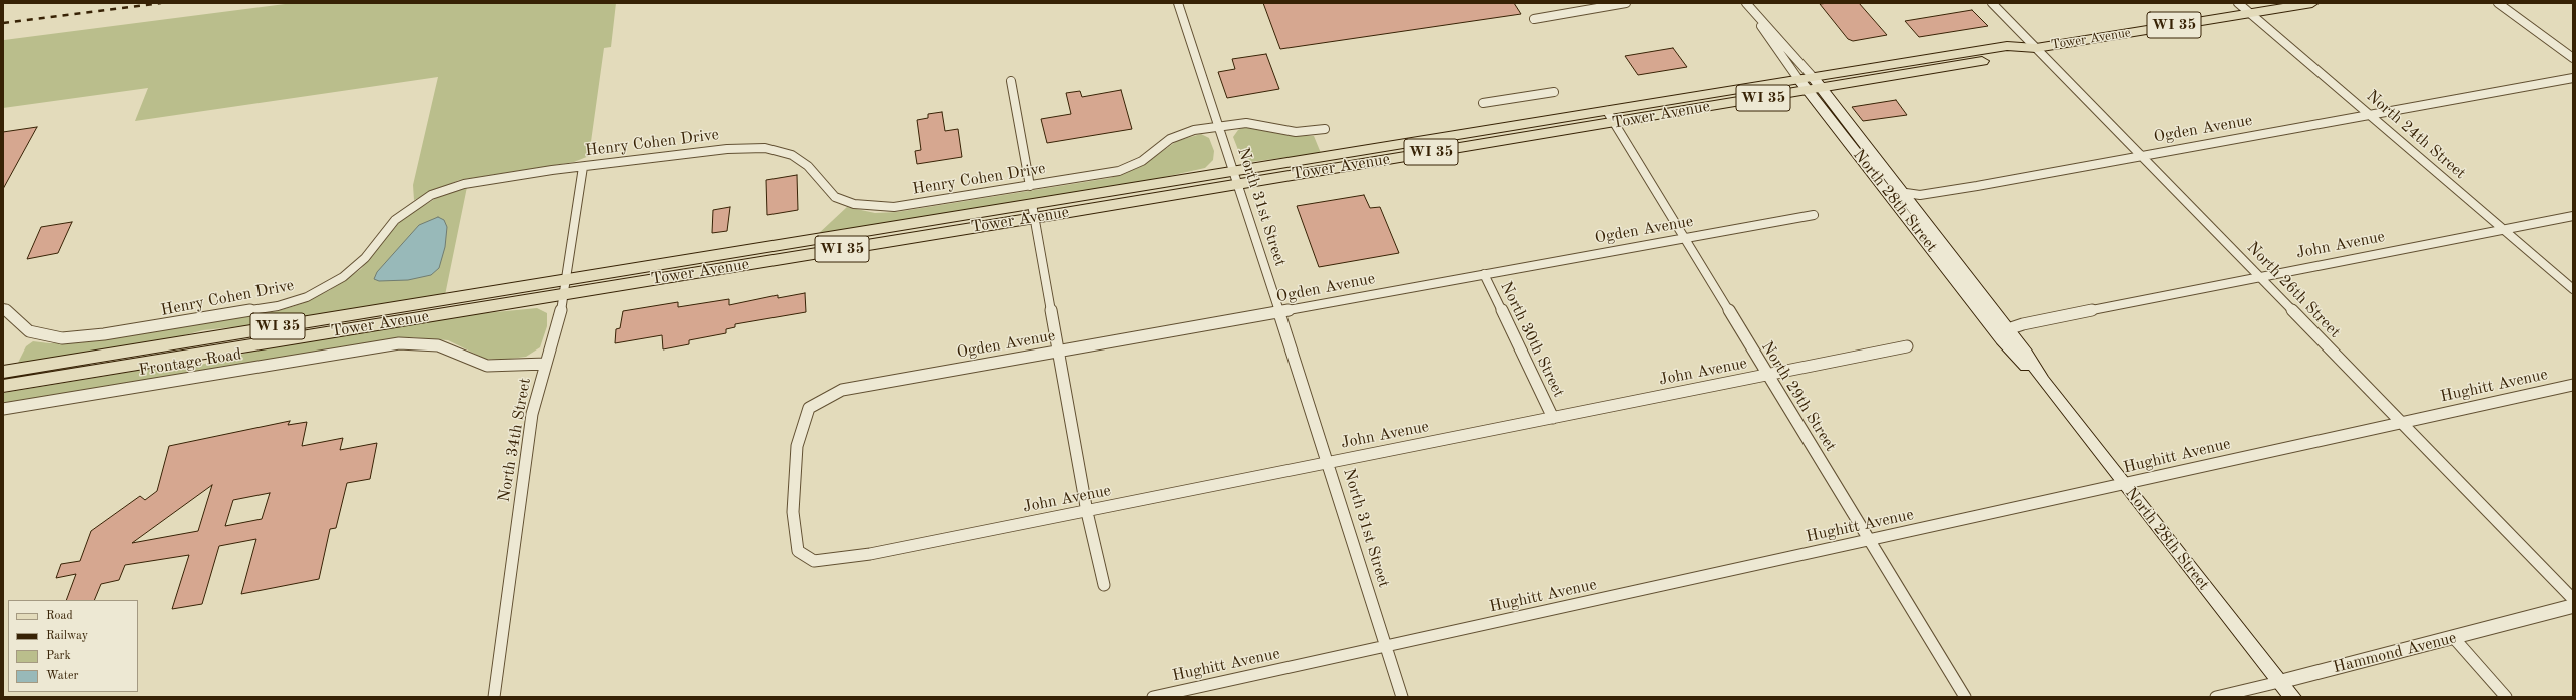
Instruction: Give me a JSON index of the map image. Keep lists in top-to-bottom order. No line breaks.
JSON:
{"streets":{"main road":["WI 35","Tower Avenue","North 28th Street"],"street":["Ogden Avenue","North 24th Street","Henry Cohen Drive","North 31st Street","John Avenue","North 26th Street","North 30th Street","Frontage Road","Hughitt Avenue","North 29th Street","North 34th Street","Hammond Avenue"]},"crossings":[["Tower Avenue","North 24th Street"],["Tower Avenue","North 28th Street"],["Tower Avenue","North 31st Street"],["Tower Avenue","North 26th Street"],["Tower Avenue","North 29th Street"],["Tower Avenue","North 34th Street"],["Ogden Avenue","North 24th Street"],["Ogden Avenue","North 28th Street"],["Ogden Avenue","North 31st Street"],["Ogden Avenue","John Avenue"],["Ogden Avenue","North 26th Street"],["Ogden Avenue","North 30th Street"],["Ogden Avenue","North 29th Street"],["North 24th Street","John Avenue"],["Henry Cohen Drive","North 31st Street"],["Henry Cohen Drive","North 34th Street"],["North 28th Street","John Avenue"],["North 28th Street","Hughitt Avenue"],["North 28th Street","Hammond Avenue"],["North 31st Street","John Avenue"],["North 31st Street","Hughitt Avenue"],["John Avenue","North 26th Street"],["John Avenue","North 30th Street"],["John Avenue","North 29th Street"],["North 26th Street","Hughitt Avenue"],["Frontage Road","North 34th Street"],["Hughitt Avenue","North 29th Street"]],"legend":["Road","Railway","Park","Water"]}
